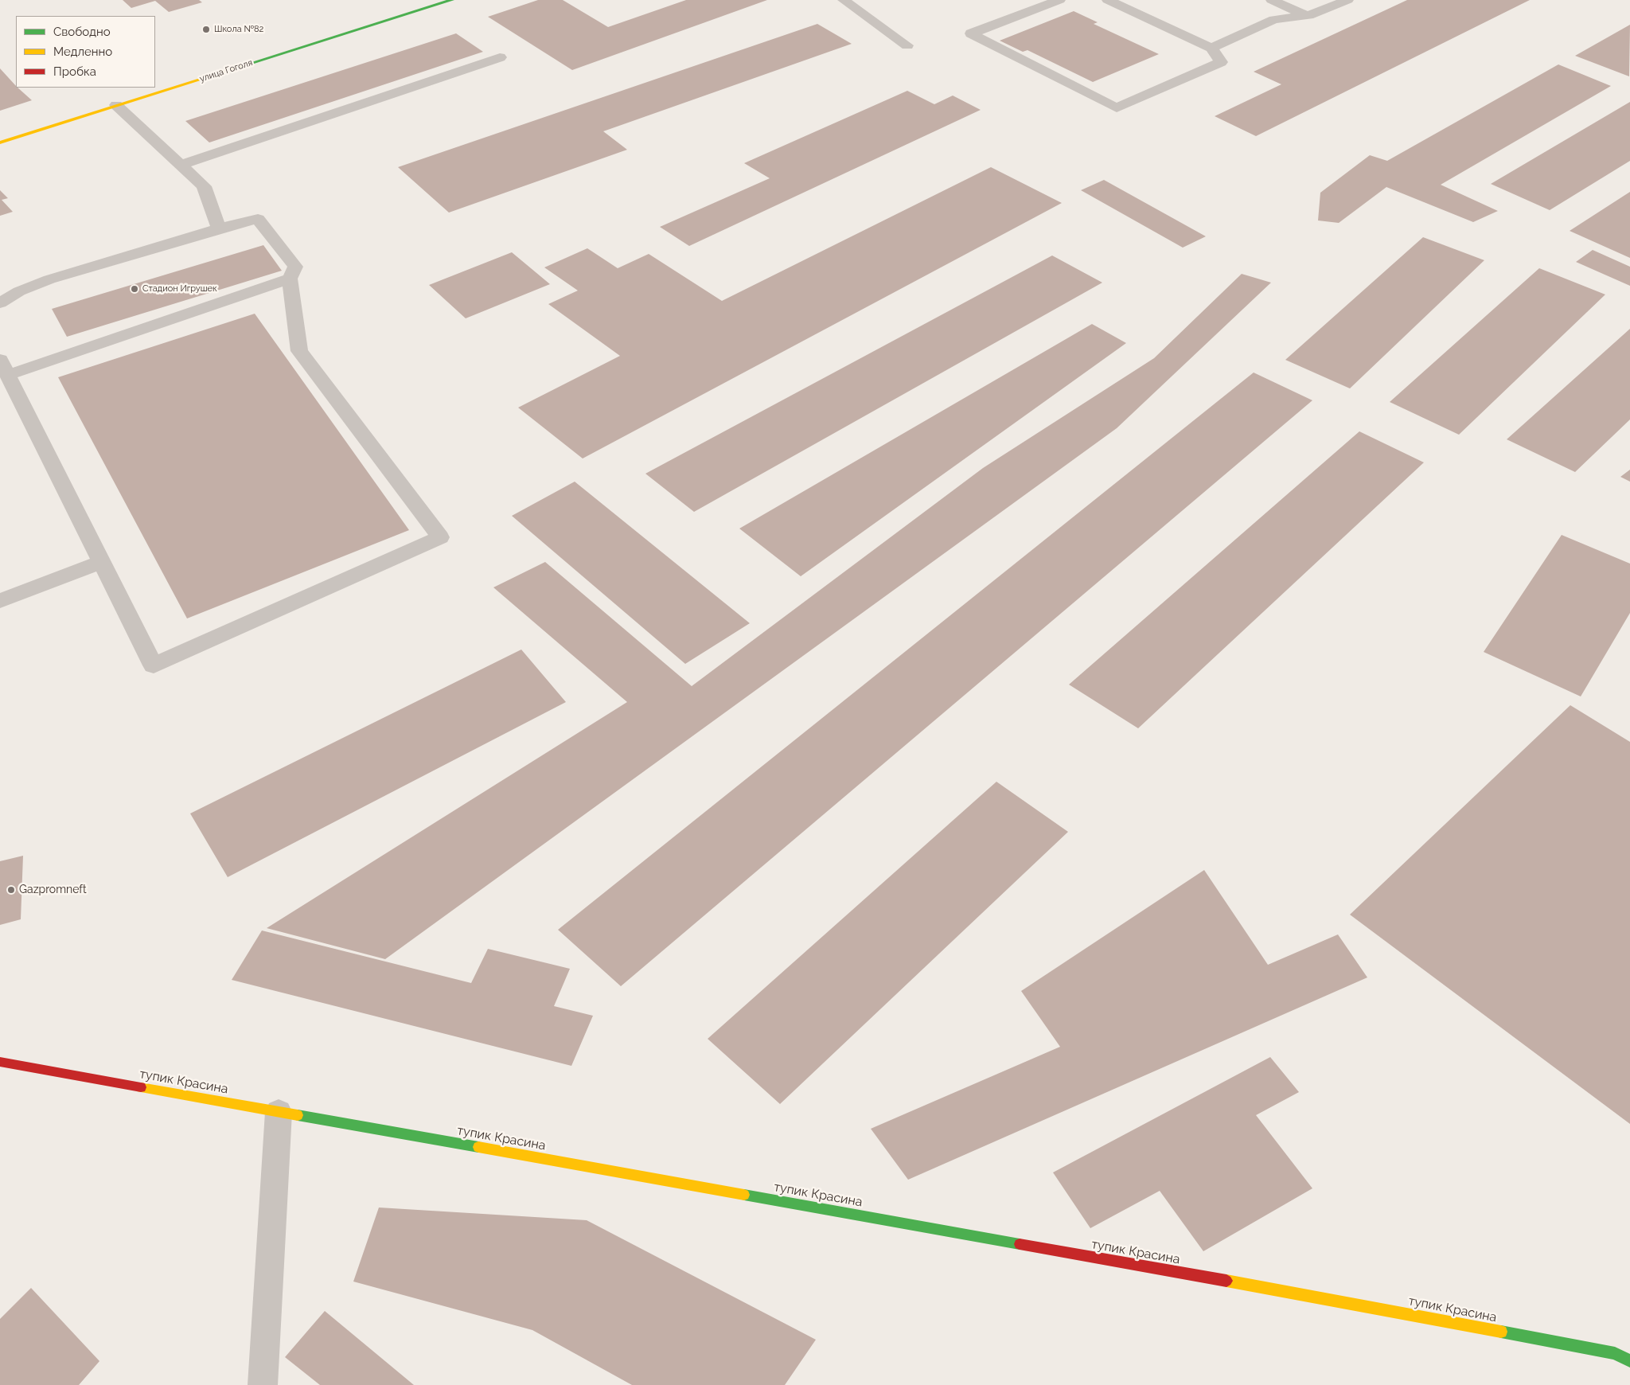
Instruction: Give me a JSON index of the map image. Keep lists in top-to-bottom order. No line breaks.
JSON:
{"streets":{"street":["улица Гоголя","тупик Красина"]},"places":["Школа №82","Стадион Игрушек","Gazpromneft"],"legend":["Свободно","Медленно","Пробка"]}
